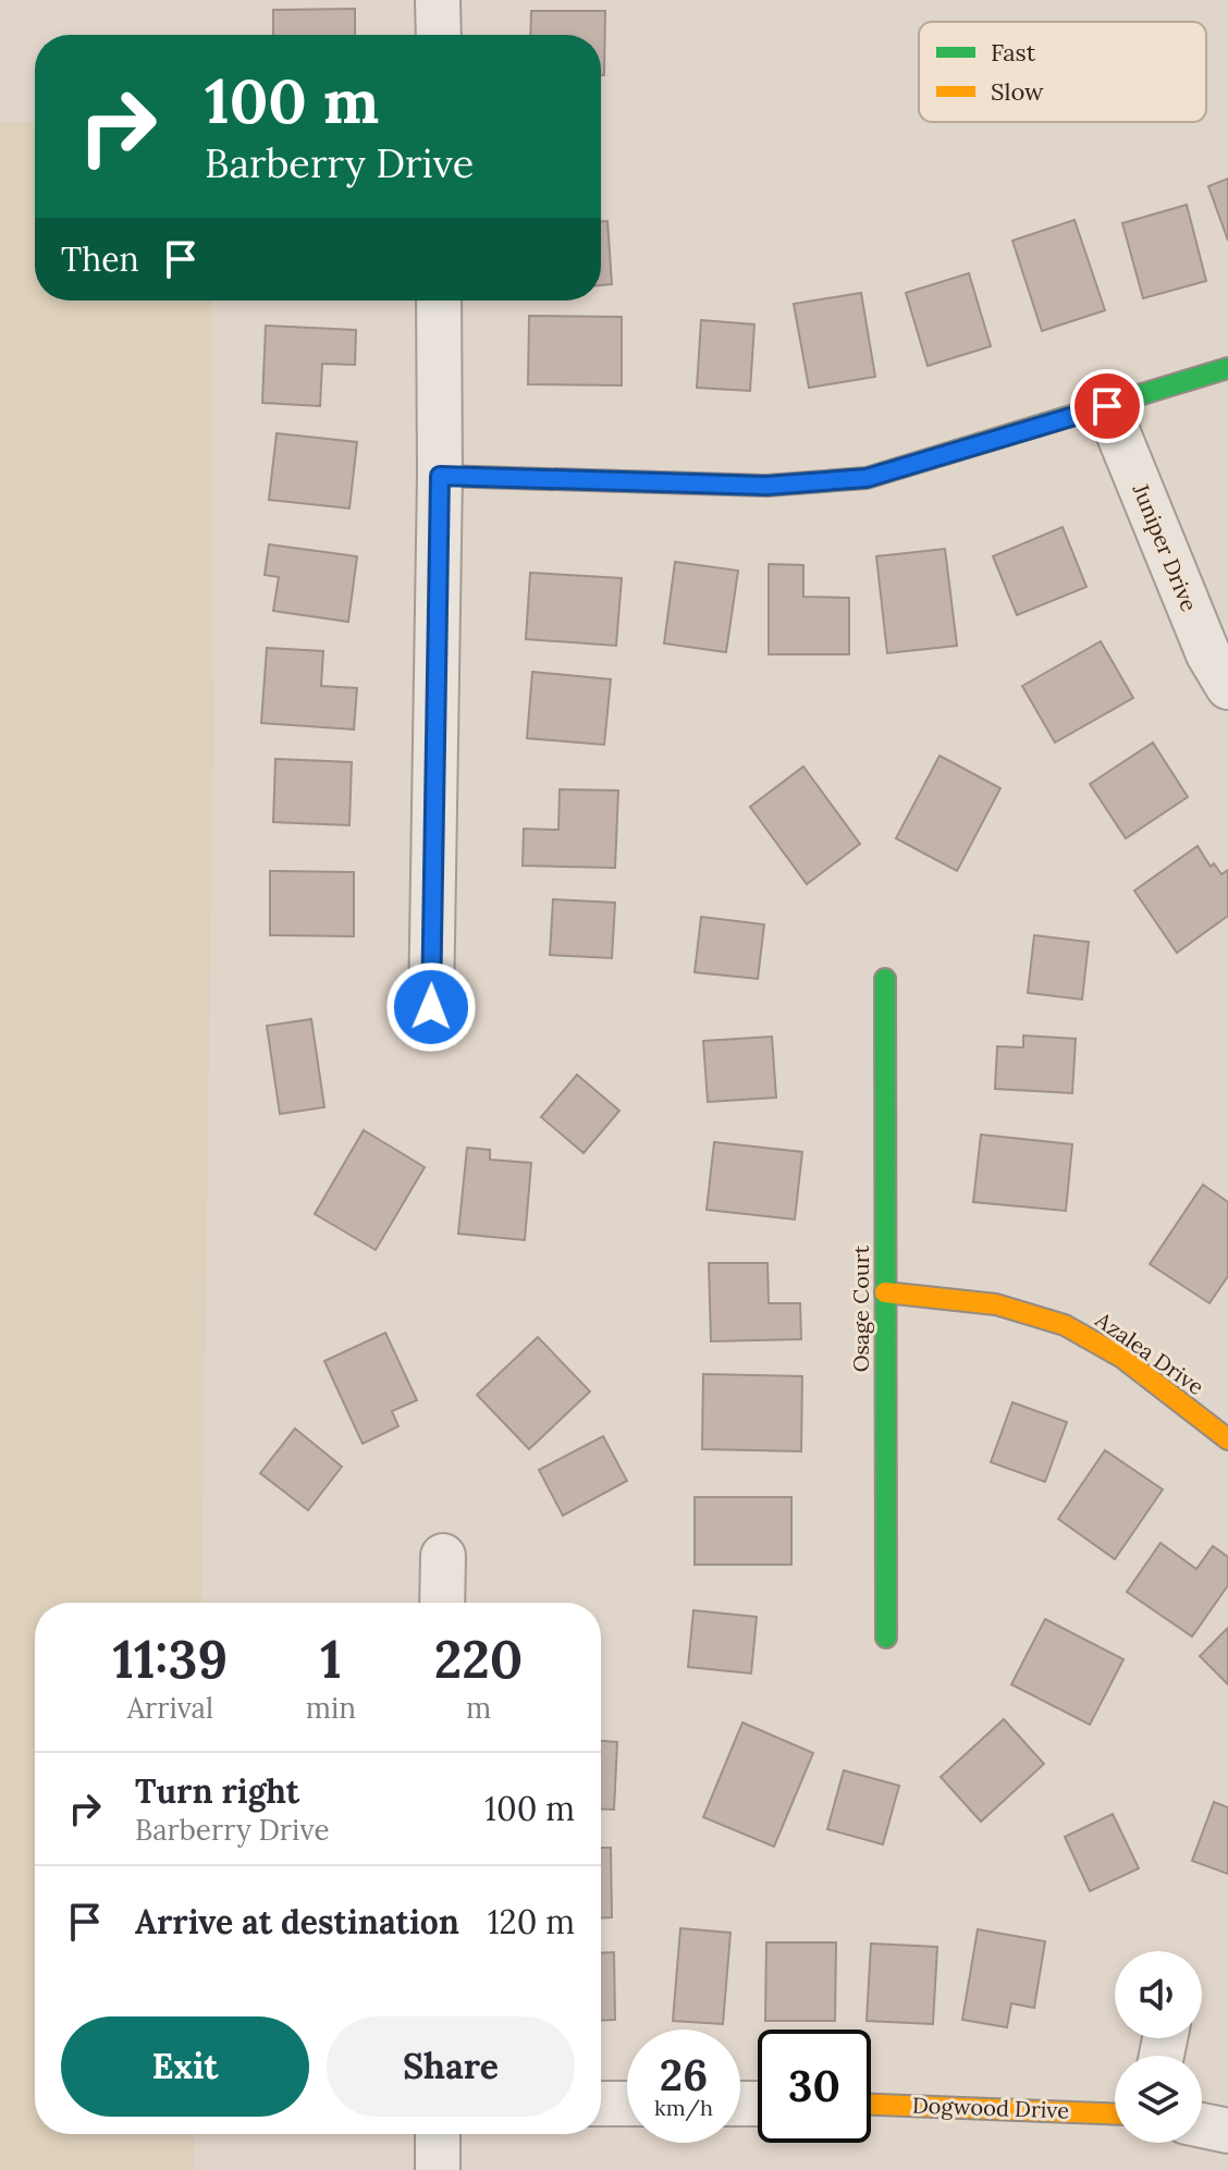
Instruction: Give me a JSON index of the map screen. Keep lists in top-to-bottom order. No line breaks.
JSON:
{"streets":{"street":["Juniper Drive","Osage Court","Azalea Drive","Dogwood Drive"]},"crossings":[["Osage Court","Azalea Drive"]],"legend":["Fast","Slow"],"page":{"turn":["100 m","Barberry Drive"],"then":"Then","eta":["11:39","Arrival","1","min","220","m"],"list":[{"name":"Turn right","note":"Barberry Drive","value":"100 m"},{"name":"Arrive at destination","value":"120 m"}],"buttons":["Exit","Share"],"speed":"26 km/h","limit":"30"}}
